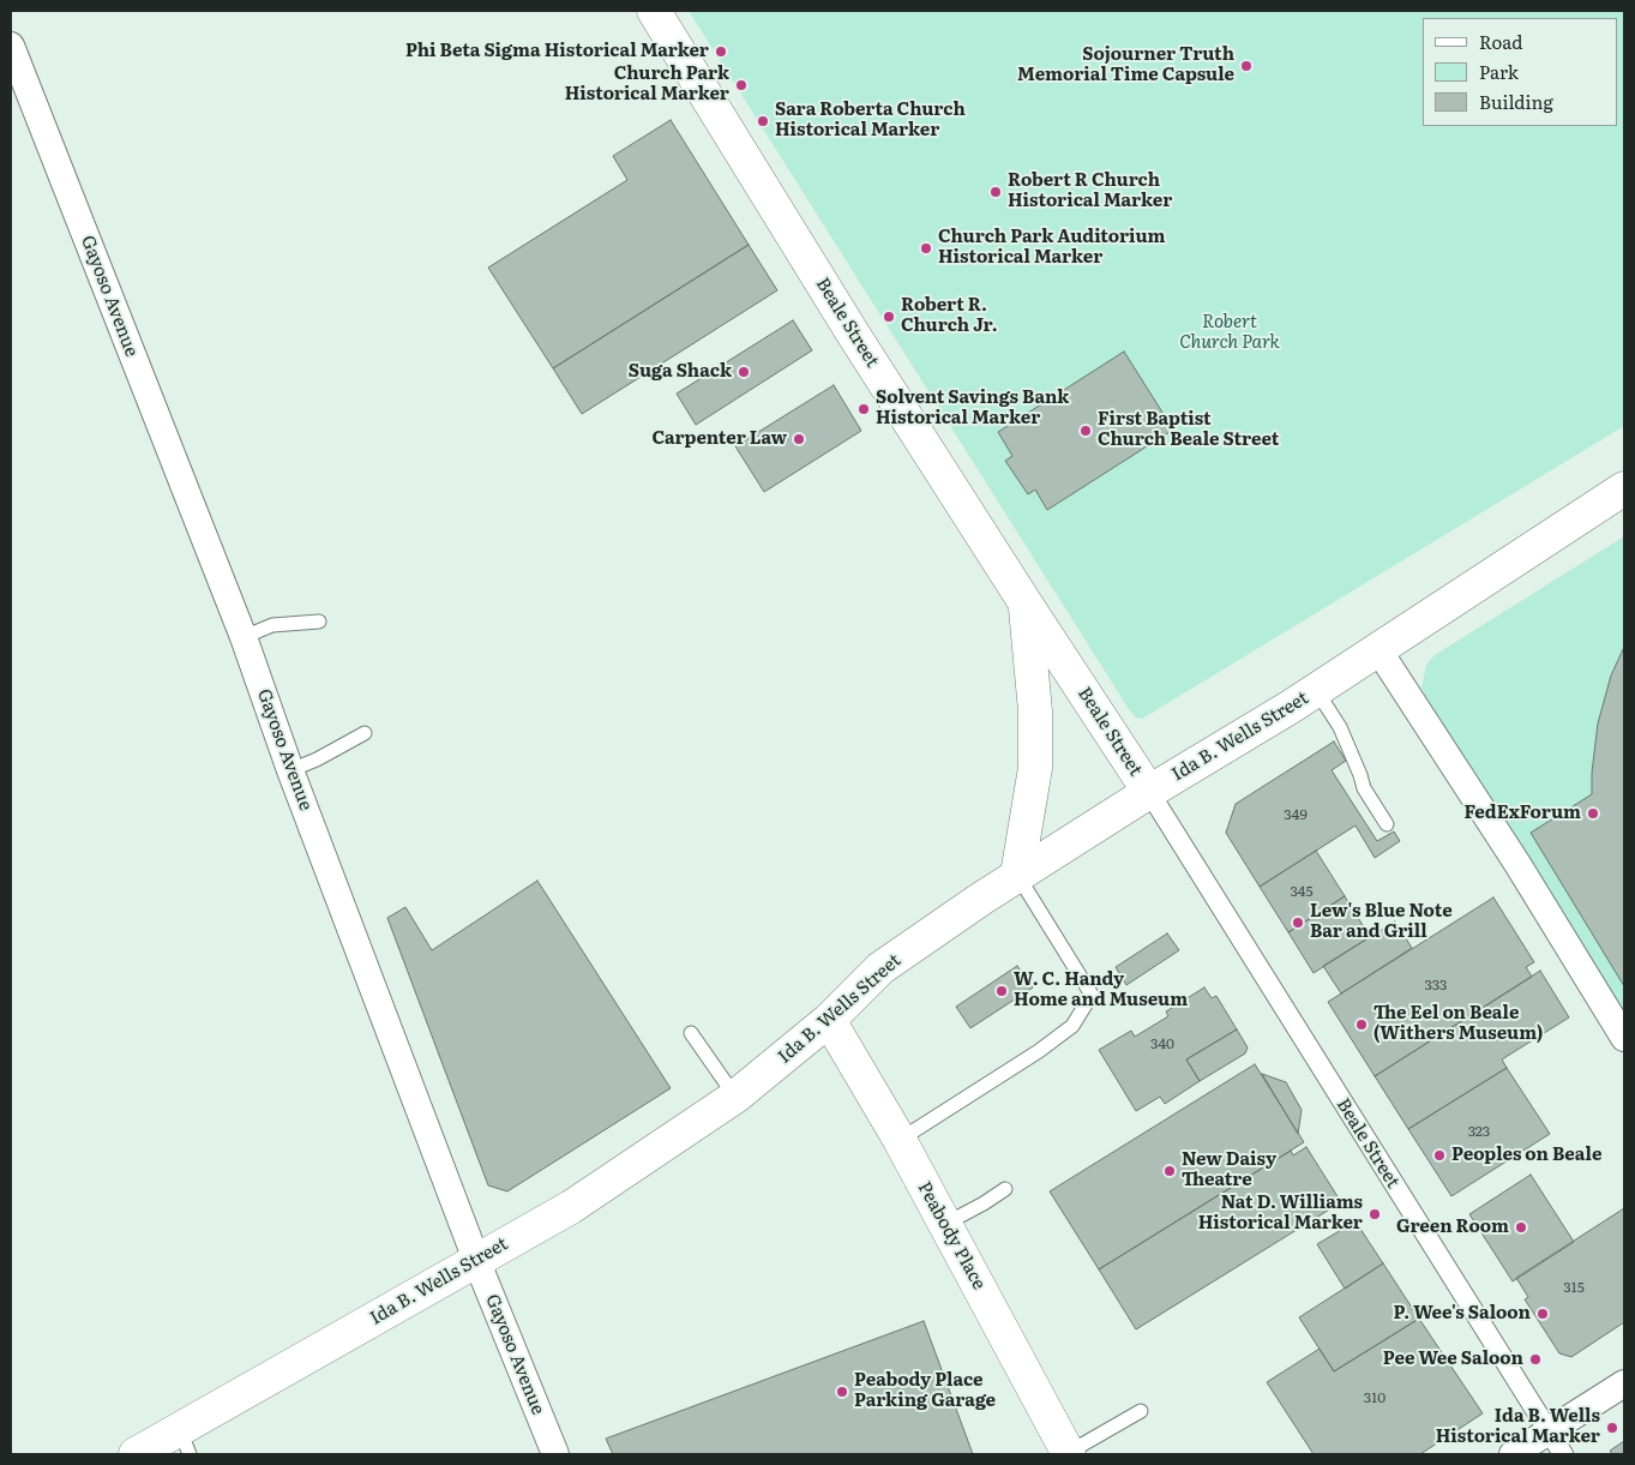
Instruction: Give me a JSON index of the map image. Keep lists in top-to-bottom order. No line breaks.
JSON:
{"streets":{"street":["Gayoso Avenue","Beale Street","Ida B. Wells Street","Peabody Place"]},"crossings":[["Gayoso Avenue","Ida B. Wells Street"],["Beale Street","Ida B. Wells Street"],["Ida B. Wells Street","Peabody Place"]],"parks":["Robert Church Park"],"places":["Phi Beta Sigma Historical Marker","Sojourner Truth Memorial Time Capsule","Church Park Historical Marker","Sara Roberta Church Historical Marker","Robert R Church Historical Marker","Church Park Auditorium Historical Marker","Robert R. Church Jr.","Suga Shack","Solvent Savings Bank Historical Marker","First Baptist Church Beale Street","Carpenter Law","FedExForum","Lew's Blue Note Bar and Grill","W. C. Handy Home and Museum","The Eel on Beale (Withers Museum)","Peoples on Beale","New Daisy Theatre","Nat D. Williams Historical Marker","Green Room","P. Wee's Saloon","Pee Wee Saloon","Peabody Place Parking Garage","Ida B. Wells Historical Marker"],"house_numbers":["349","345","333","340","323","315","310"],"legend":["Road","Park","Building"]}
